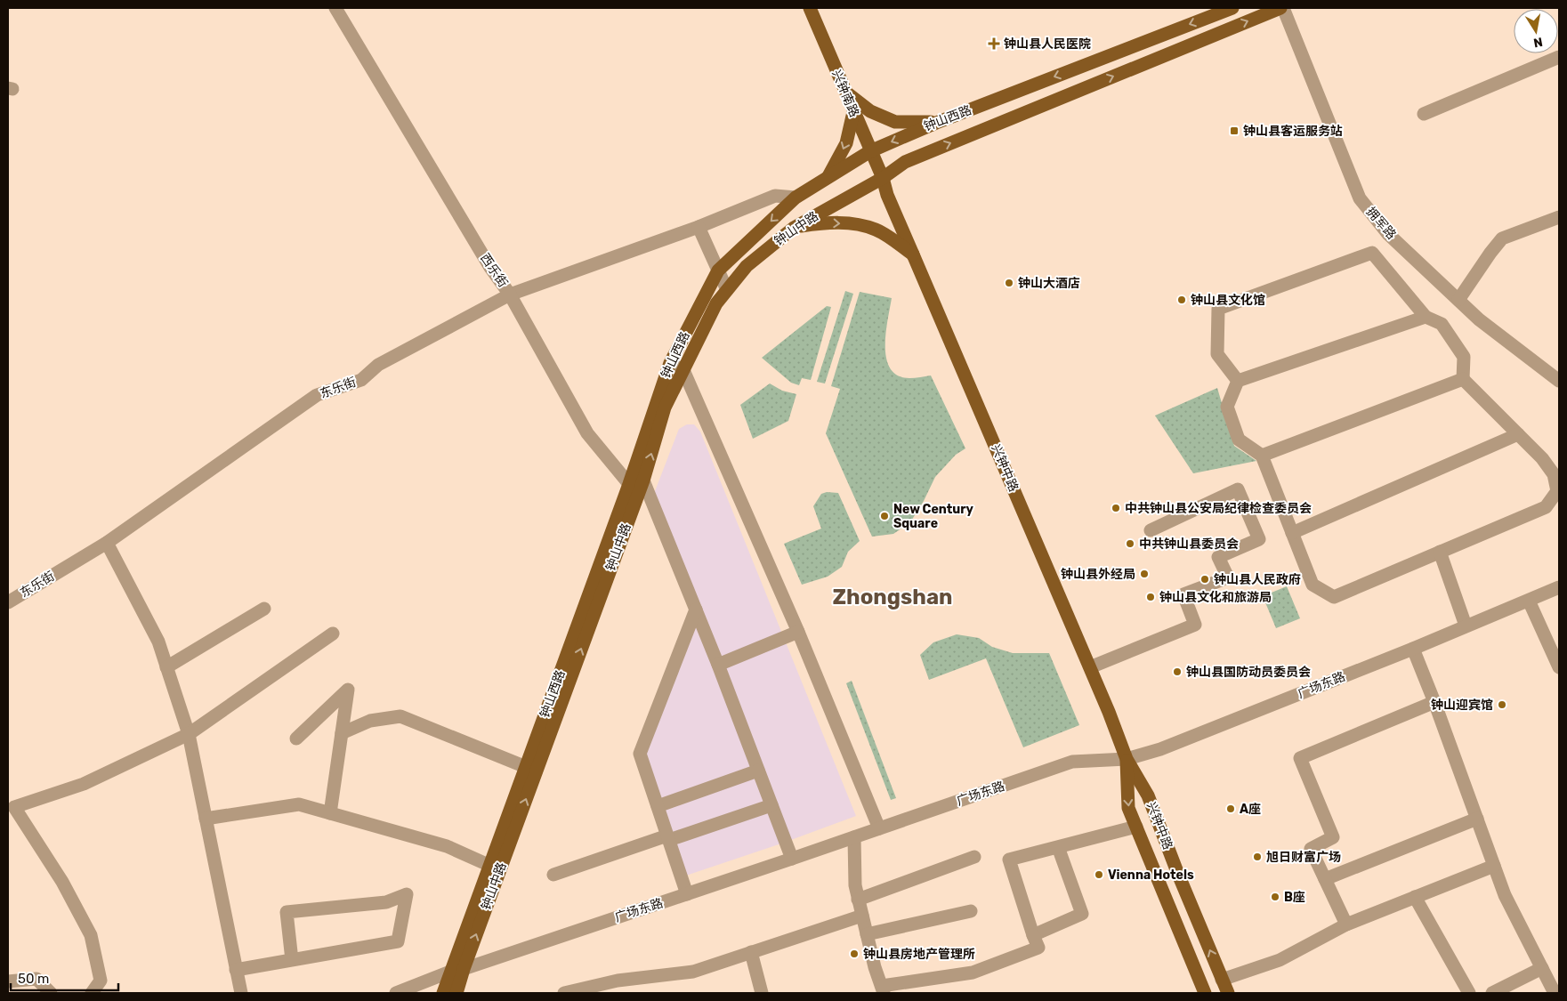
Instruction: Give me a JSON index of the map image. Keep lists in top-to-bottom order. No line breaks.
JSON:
{"streets":{"main road":["兴钟南路","钟山西路","钟山中路","兴钟中路"],"street":["拥军路","西乐街","东乐街","广场东路"]},"crossings":[["兴钟南路","钟山西路"],["兴钟南路","钟山中路"],["兴钟南路","兴钟中路"],["钟山西路","拥军路"],["钟山西路","钟山中路"],["钟山西路","西乐街"],["钟山西路","兴钟中路"],["钟山西路","广场东路"],["钟山中路","兴钟中路"],["西乐街","东乐街"],["兴钟中路","广场东路"]],"one_way":["钟山中路"],"districts":["Zhongshan"],"places":{"health":["钟山县人民医院"],"transit":["钟山县客运服务站"],"other":["钟山大酒店","钟山县文化馆","中共钟山县公安局纪律检查委员会","New Century Square","中共钟山县委员会","钟山县外经局","钟山县人民政府","钟山县文化和旅游局","钟山县国防动员委员会","钟山迎宾馆","A座","旭日财富广场","Vienna Hotels","B座","钟山县房地产管理所"]},"scale_bar":"50 m","north":"bottom"}
